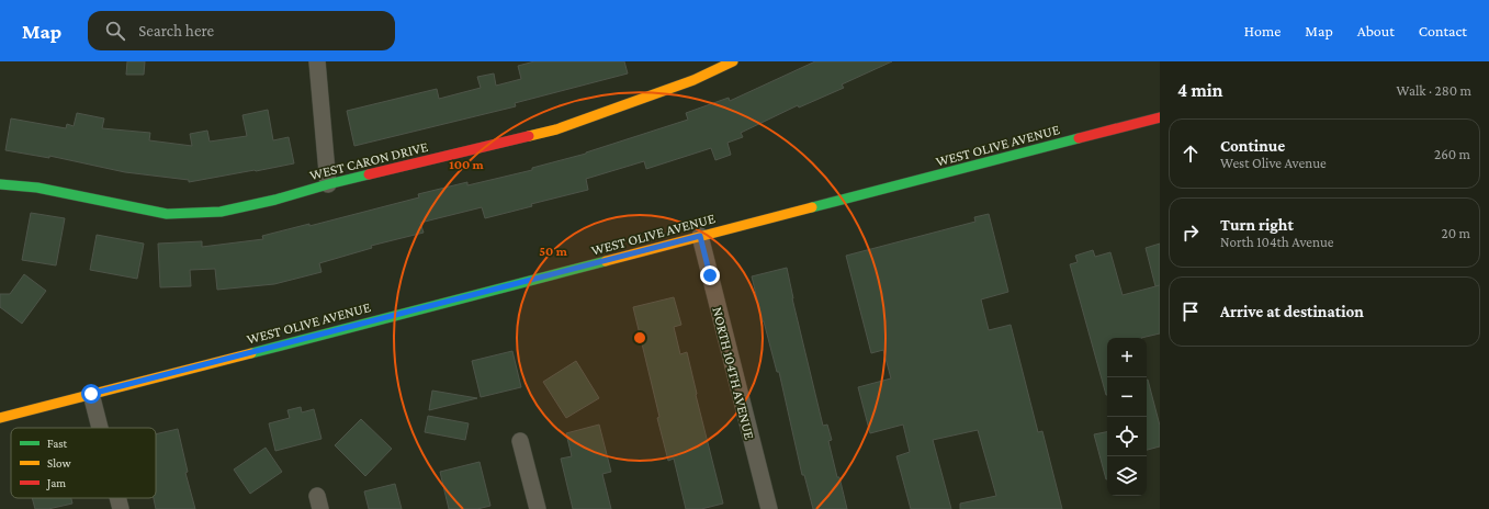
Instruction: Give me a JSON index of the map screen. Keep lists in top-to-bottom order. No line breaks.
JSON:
{"streets":{"main road":["WEST OLIVE AVENUE","WEST CARON DRIVE"],"street":["NORTH 104TH AVENUE"]},"crossings":[["WEST OLIVE AVENUE","NORTH 104TH AVENUE"]],"legend":["Fast","Slow","Jam"],"page":{"header":"Map","search":"Search here","nav":["Home","Map","About","Contact"],"heading":["4 min","Walk · 280 m"],"list":[["Continue","West Olive Avenue","260 m"],["Turn right","North 104th Avenue","20 m"],"Arrive at destination"],"map_buttons":["+","−"]},"rings":["100 m","50 m"]}
